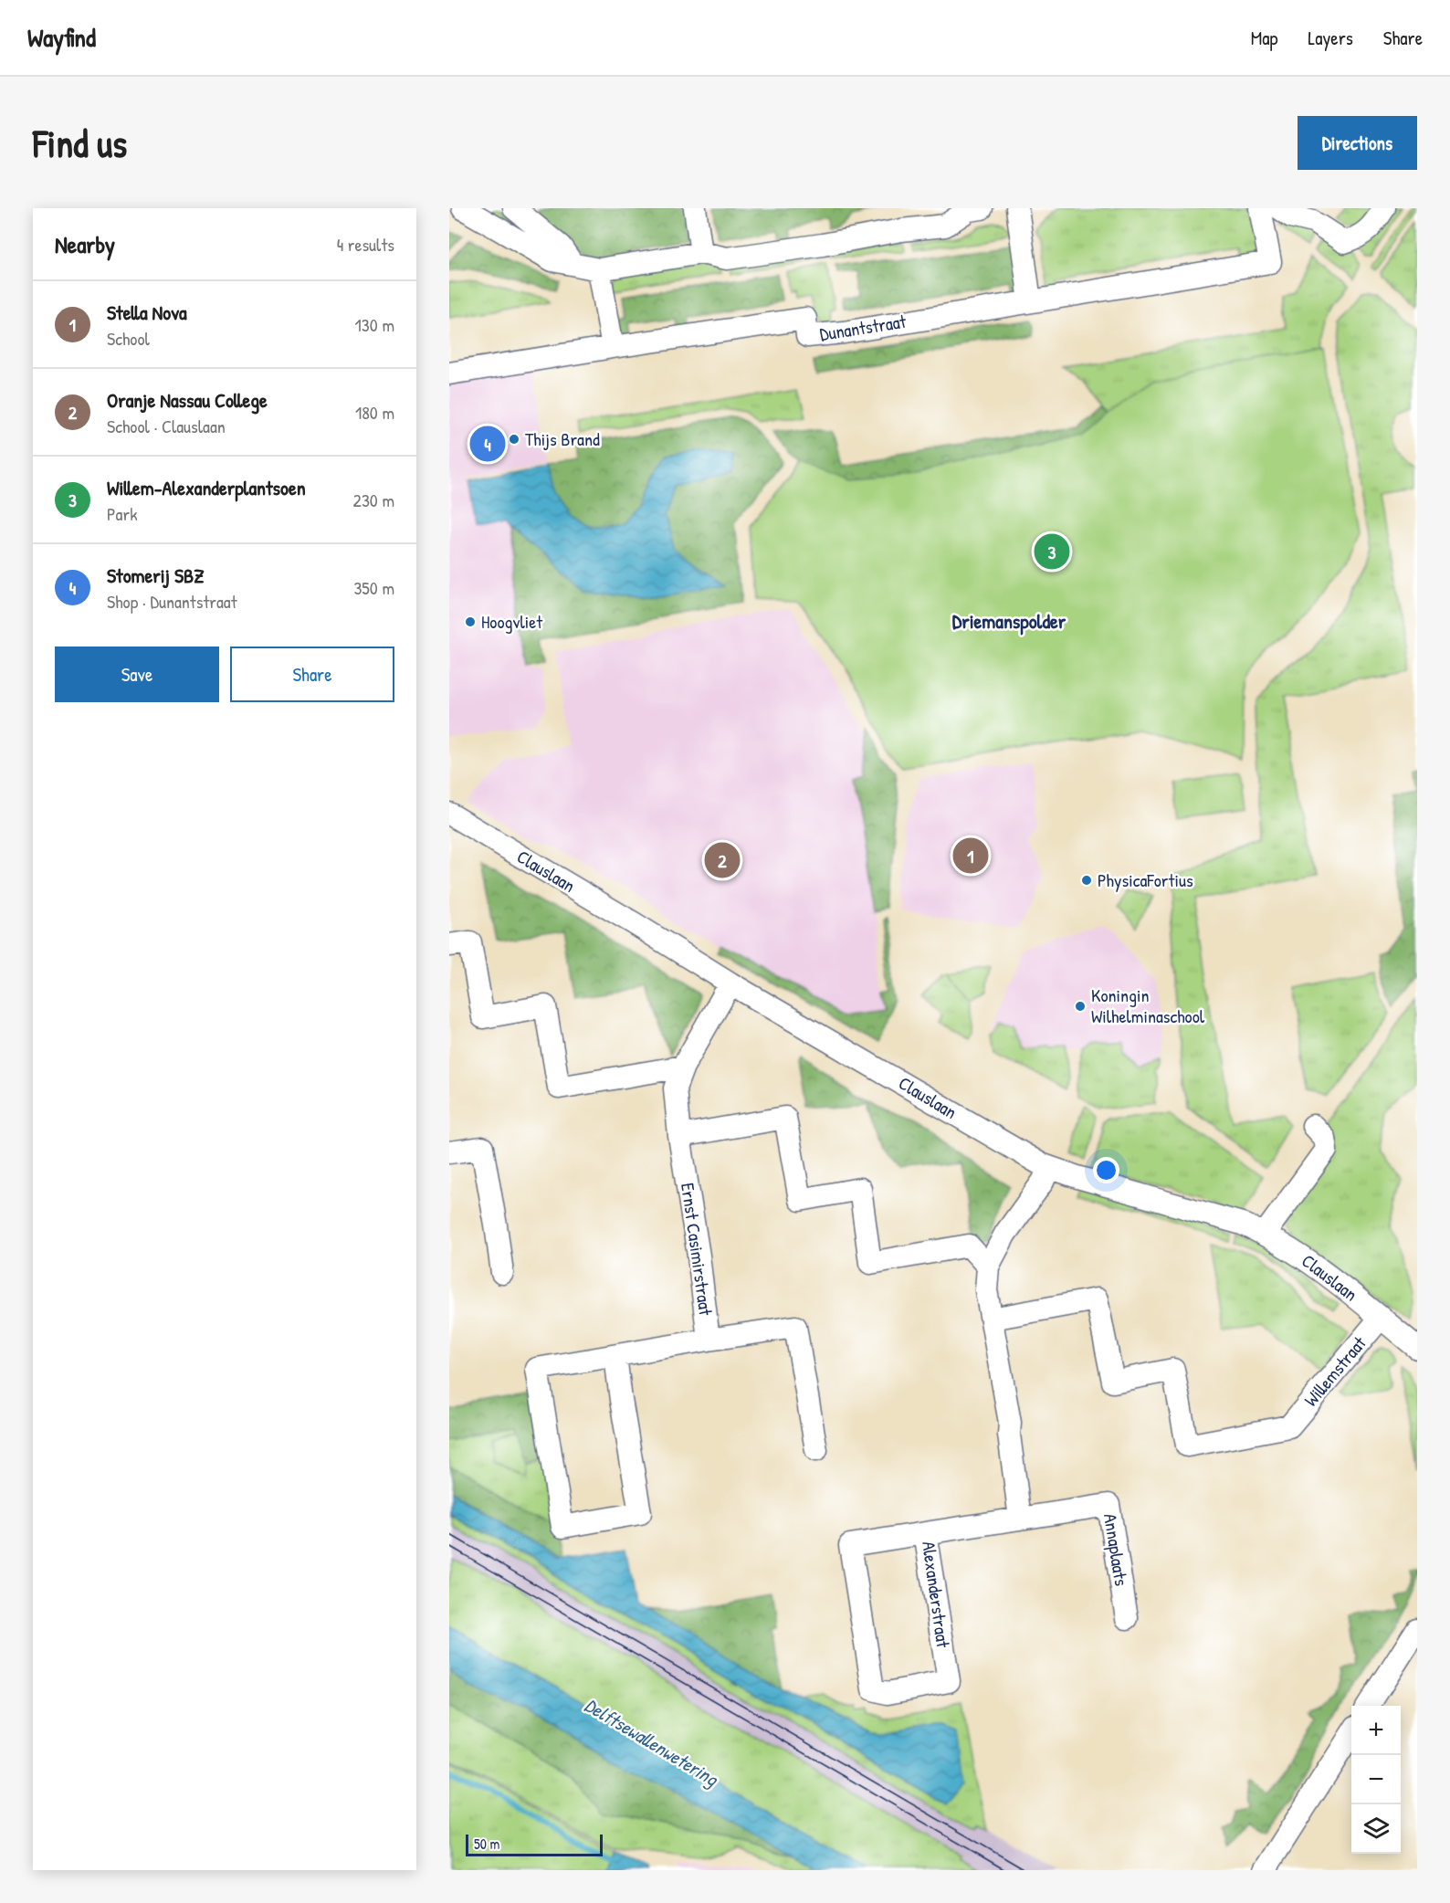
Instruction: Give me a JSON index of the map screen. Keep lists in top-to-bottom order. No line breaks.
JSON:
{"streets":{"street":["Dunantstraat","Clauslaan","Ernst Casimirstraat","Willemstraat","Annaplaats","Alexanderstraat"]},"crossings":[["Clauslaan","Ernst Casimirstraat"],["Clauslaan","Willemstraat"],["Annaplaats","Alexanderstraat"]],"districts":["Driemanspolder"],"water":["Delftsewallenwetering"],"places":["Thijs Brand","Hoogvliet","PhysicaFortius","Koningin Wilhelminaschool"],"scale_bar":"50 m","page":{"header":"Wayfind","nav":["Map","Layers","Share"],"buttons":["Directions",["Save","Share"]],"title":"Find us","heading":["Nearby","4 results"],"list":[{"mark":"1","name":"Stella Nova","note":"School","value":"130 m"},{"mark":"2","name":"Oranje Nassau College","note":"School · Clauslaan","value":"180 m"},{"mark":"3","name":"Willem-Alexanderplantsoen","note":"Park","value":"230 m"},{"mark":"4","name":"Stomerij SBZ","note":"Shop · Dunantstraat","value":"350 m"}],"pins":["4","3","1","2"],"map_buttons":["+","−"],"scale":"50 m"}}
